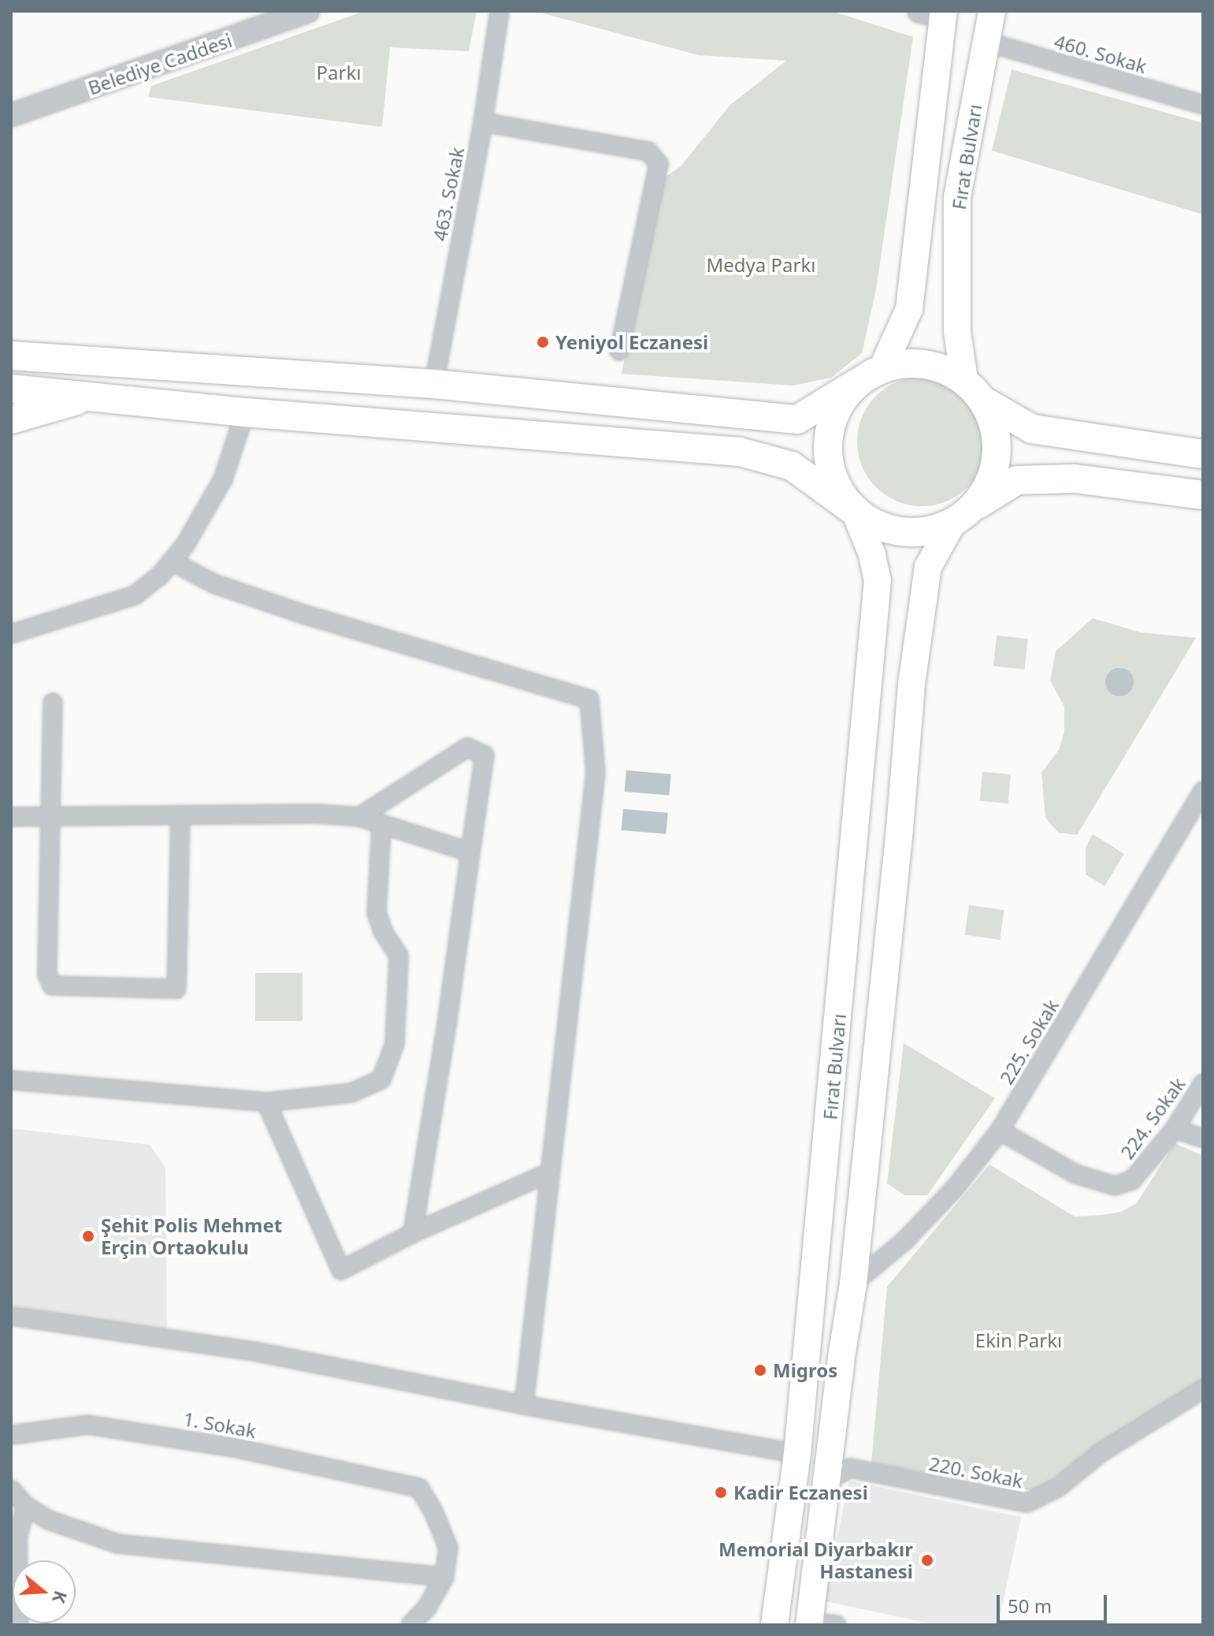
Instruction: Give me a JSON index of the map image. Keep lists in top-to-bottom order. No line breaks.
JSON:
{"streets":{"main road":["Fırat Bulvarı"],"street":["460. Sokak","Belediye Caddesi","463. Sokak","225. Sokak","224. Sokak","1. Sokak","220. Sokak"]},"crossings":[["460. Sokak","Fırat Bulvarı"],["225. Sokak","224. Sokak"]],"parks":["Parkı","Medya Parkı","Ekin Parkı"],"places":["Yeniyol Eczanesi","Şehit Polis Mehmet Erçin Ortaokulu","Migros","Kadir Eczanesi","Memorial Diyarbakır Hastanesi"],"scale_bar":"50 m","north":"right"}
